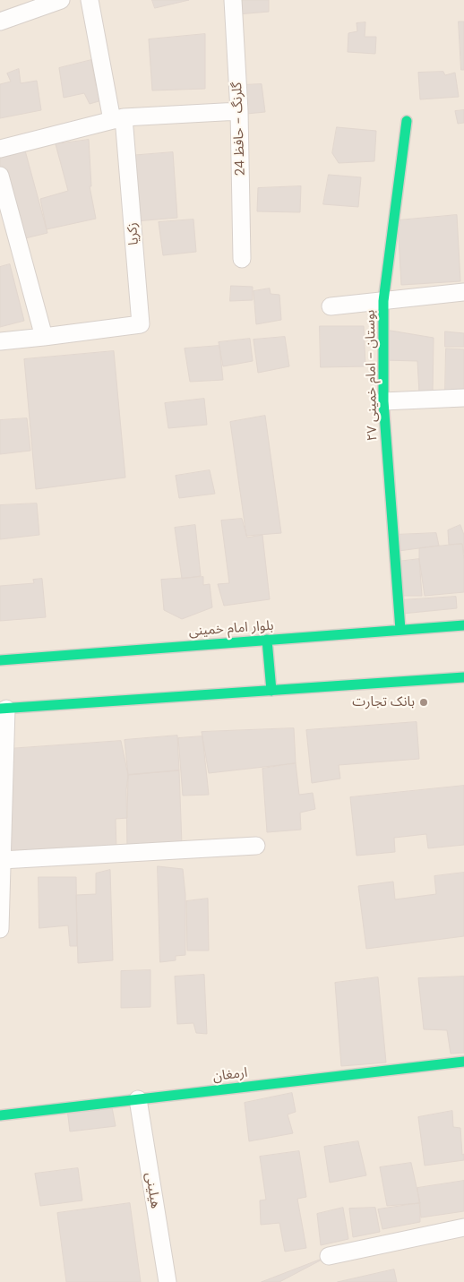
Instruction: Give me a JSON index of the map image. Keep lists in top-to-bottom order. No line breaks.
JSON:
{"streets":{"street":["گلرنگ - حافظ 24","زکریا","بوستان - امام خمینی ۲۷","بلوار امام خمینی","ارمغان","هیلینی"]},"crossings":[["بوستان - امام خمینی ۲۷","بلوار امام خمینی"],["ارمغان","هیلینی"]],"places":["بانک تجارت"]}
